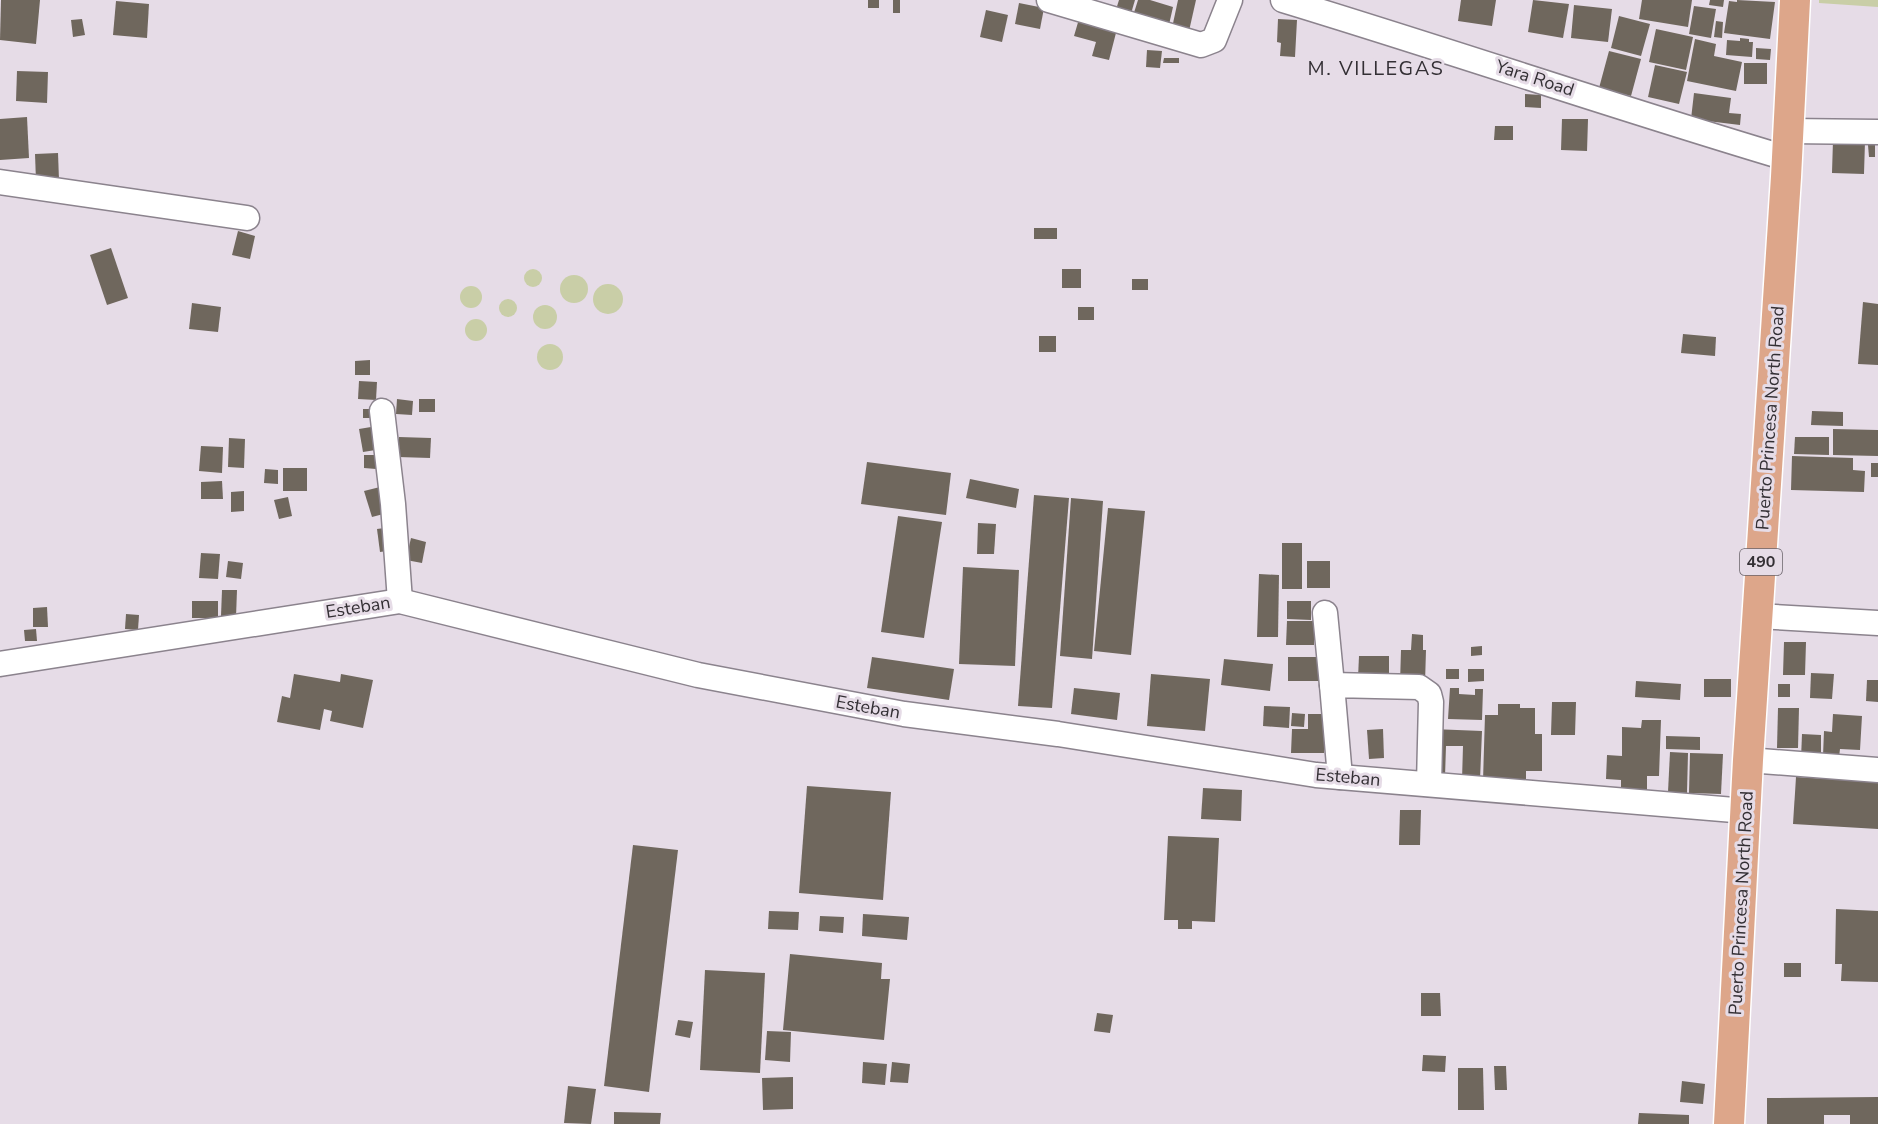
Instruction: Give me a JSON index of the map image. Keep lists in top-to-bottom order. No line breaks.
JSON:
{"streets":{"main road":["Puerto Princesa North Road","490"],"street":["Yara Road","Esteban"]},"crossings":[["Yara Road","Puerto Princesa North Road"],["Puerto Princesa North Road","Esteban"]],"districts":["M. VILLEGAS"]}
